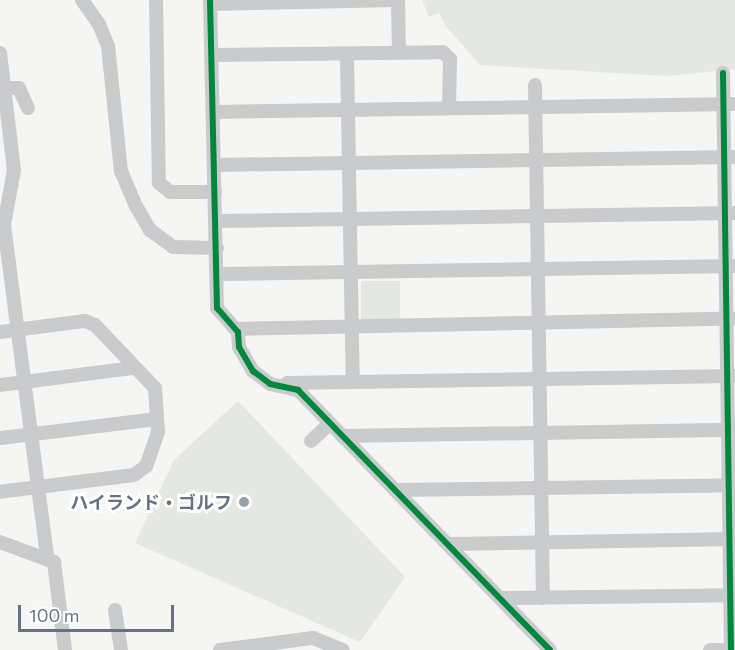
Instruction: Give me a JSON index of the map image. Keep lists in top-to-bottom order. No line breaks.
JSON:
{"places":["ハイランド・ゴルフ"],"scale_bar":"100 m"}
